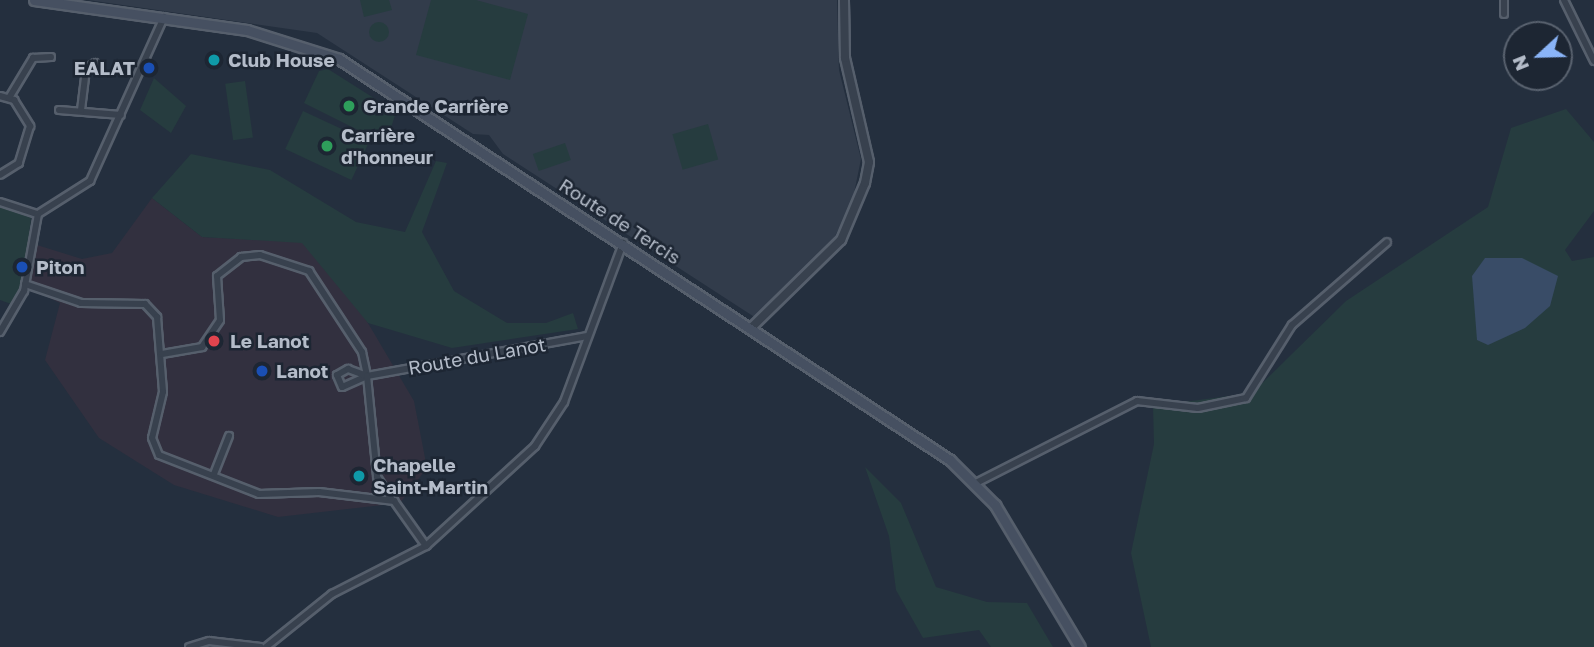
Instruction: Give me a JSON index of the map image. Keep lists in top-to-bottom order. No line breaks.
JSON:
{"streets":{"main road":["Route de Tercis"],"street":["Route du Lanot"]},"places":["Club House","EALAT","Grande Carrière","Carrière d'honneur","Piton","Le Lanot","Lanot","Chapelle Saint-Martin"],"north":"left"}
